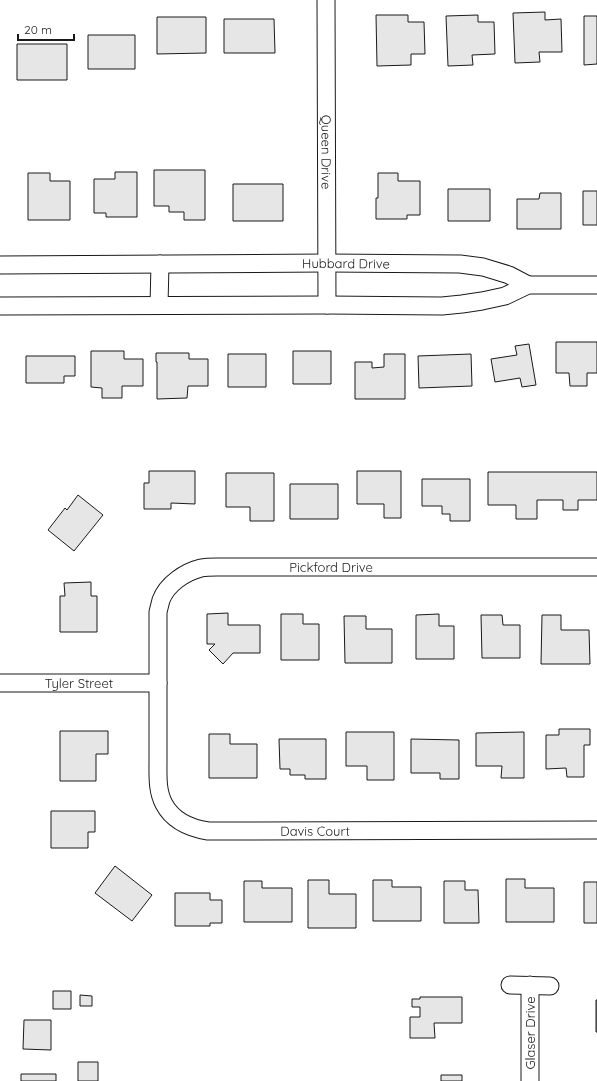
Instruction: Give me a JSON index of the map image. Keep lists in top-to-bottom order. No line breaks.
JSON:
{"streets":{"street":["Queen Drive","Hubbard Drive","Pickford Drive","Tyler Street","Davis Court","Glaser Drive"]},"crossings":[["Queen Drive","Hubbard Drive"],["Pickford Drive","Tyler Street"],["Pickford Drive","Davis Court"],["Tyler Street","Davis Court"]],"scale_bar":"20 m"}
